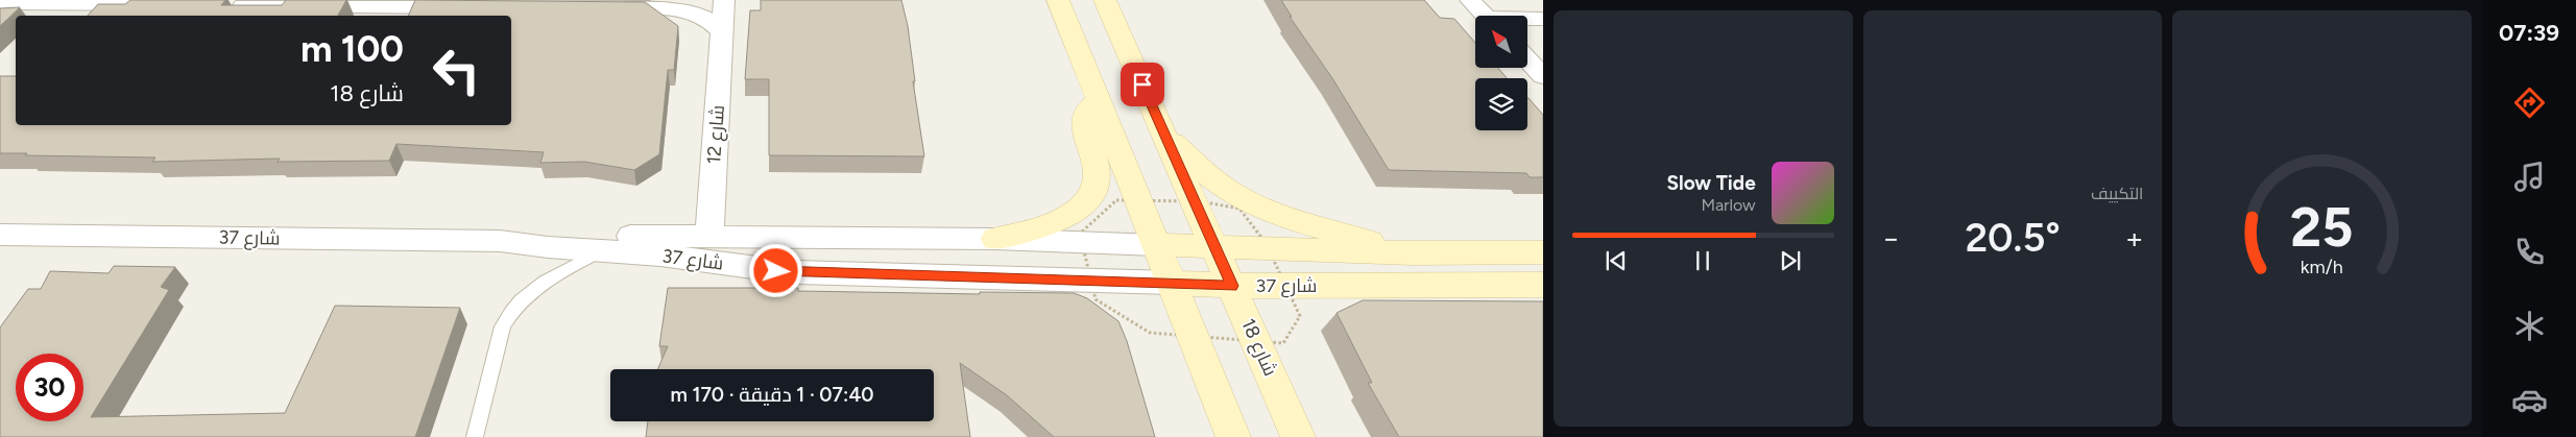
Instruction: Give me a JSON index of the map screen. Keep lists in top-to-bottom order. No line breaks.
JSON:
{"streets":{"street":["شارع 12","شارع 37","شارع 18"]},"crossings":[["شارع 12","شارع 37"],["شارع 37","شارع 18"]],"north":"top left","page":{"tabs":"07:39","tile":"التكييف","turn":["100 m","شارع 18"],"song":["Slow Tide","Marlow"],"heat":["−","20.5°","+"],"limit":"30","trip":"07:40 · 1 دقيقة · 170 m","gauge":["25","km/h"]}}
